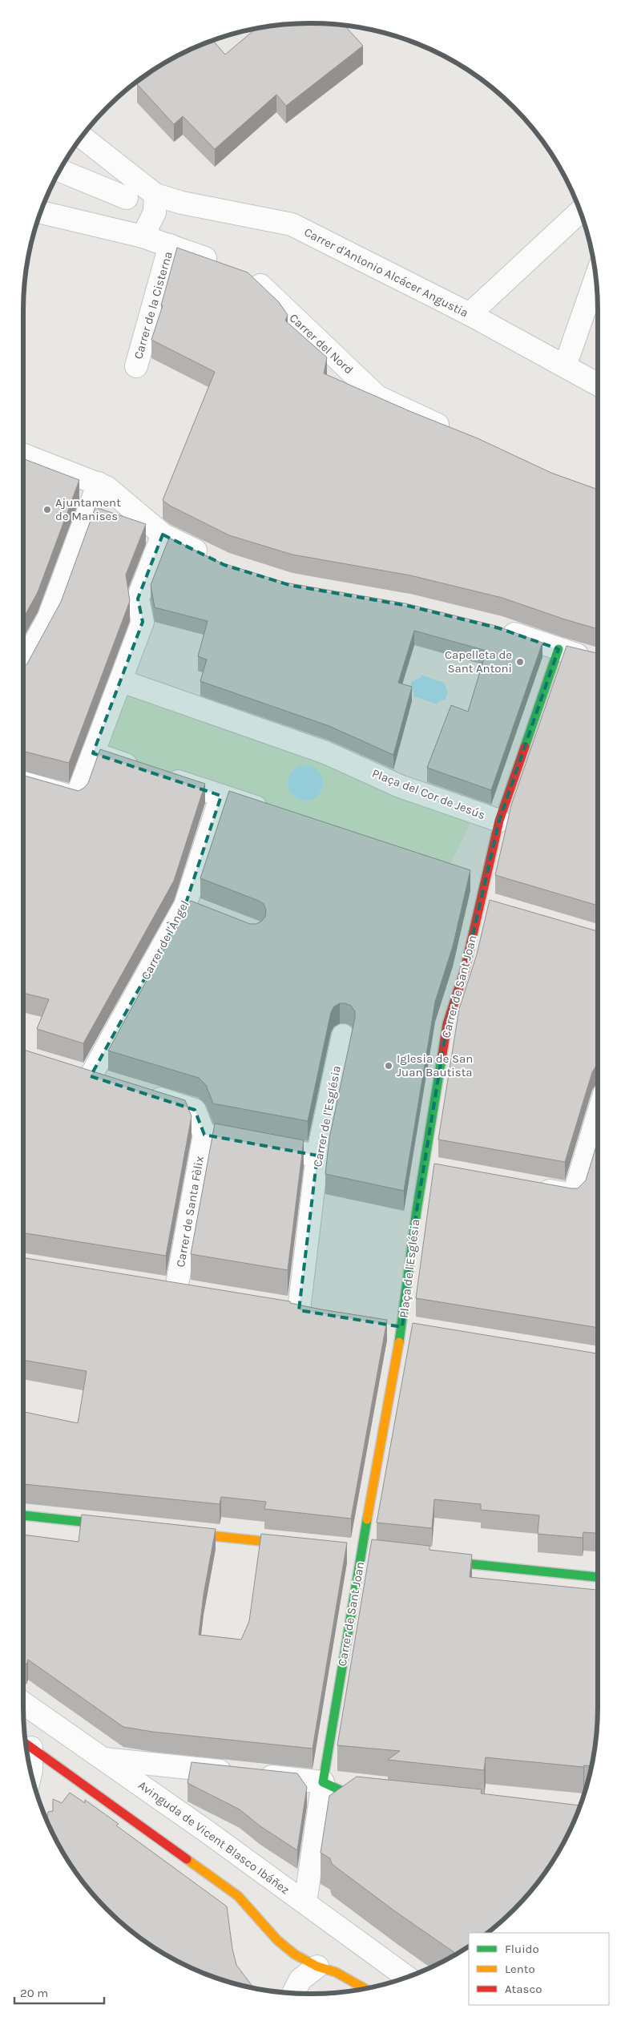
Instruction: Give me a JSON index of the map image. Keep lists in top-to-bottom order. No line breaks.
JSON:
{"streets":{"street":["Carrer d'Antonio Alcácer Angustia","Carrer de la Cisterna","Carrer del Nord","Plaça del Cor de Jesús","Carrer de l'Àngel","Carrer de Sant Joan","Carrer de l'Església","Carrer de Santa Fèlix","Plaça de l'Església","Avinguda de Vicent Blasco Ibáñez"]},"crossings":[["Plaça del Cor de Jesús","Carrer de Sant Joan"],["Carrer de Sant Joan","Plaça de l'Església"],["Carrer de Sant Joan","Avinguda de Vicent Blasco Ibáñez"]],"places":["Ajuntament de Manises","Capelleta de Sant Antoni","Iglesia de San Juan Bautista"],"legend":["Fluido","Lento","Atasco"],"scale_bar":"20 m"}
